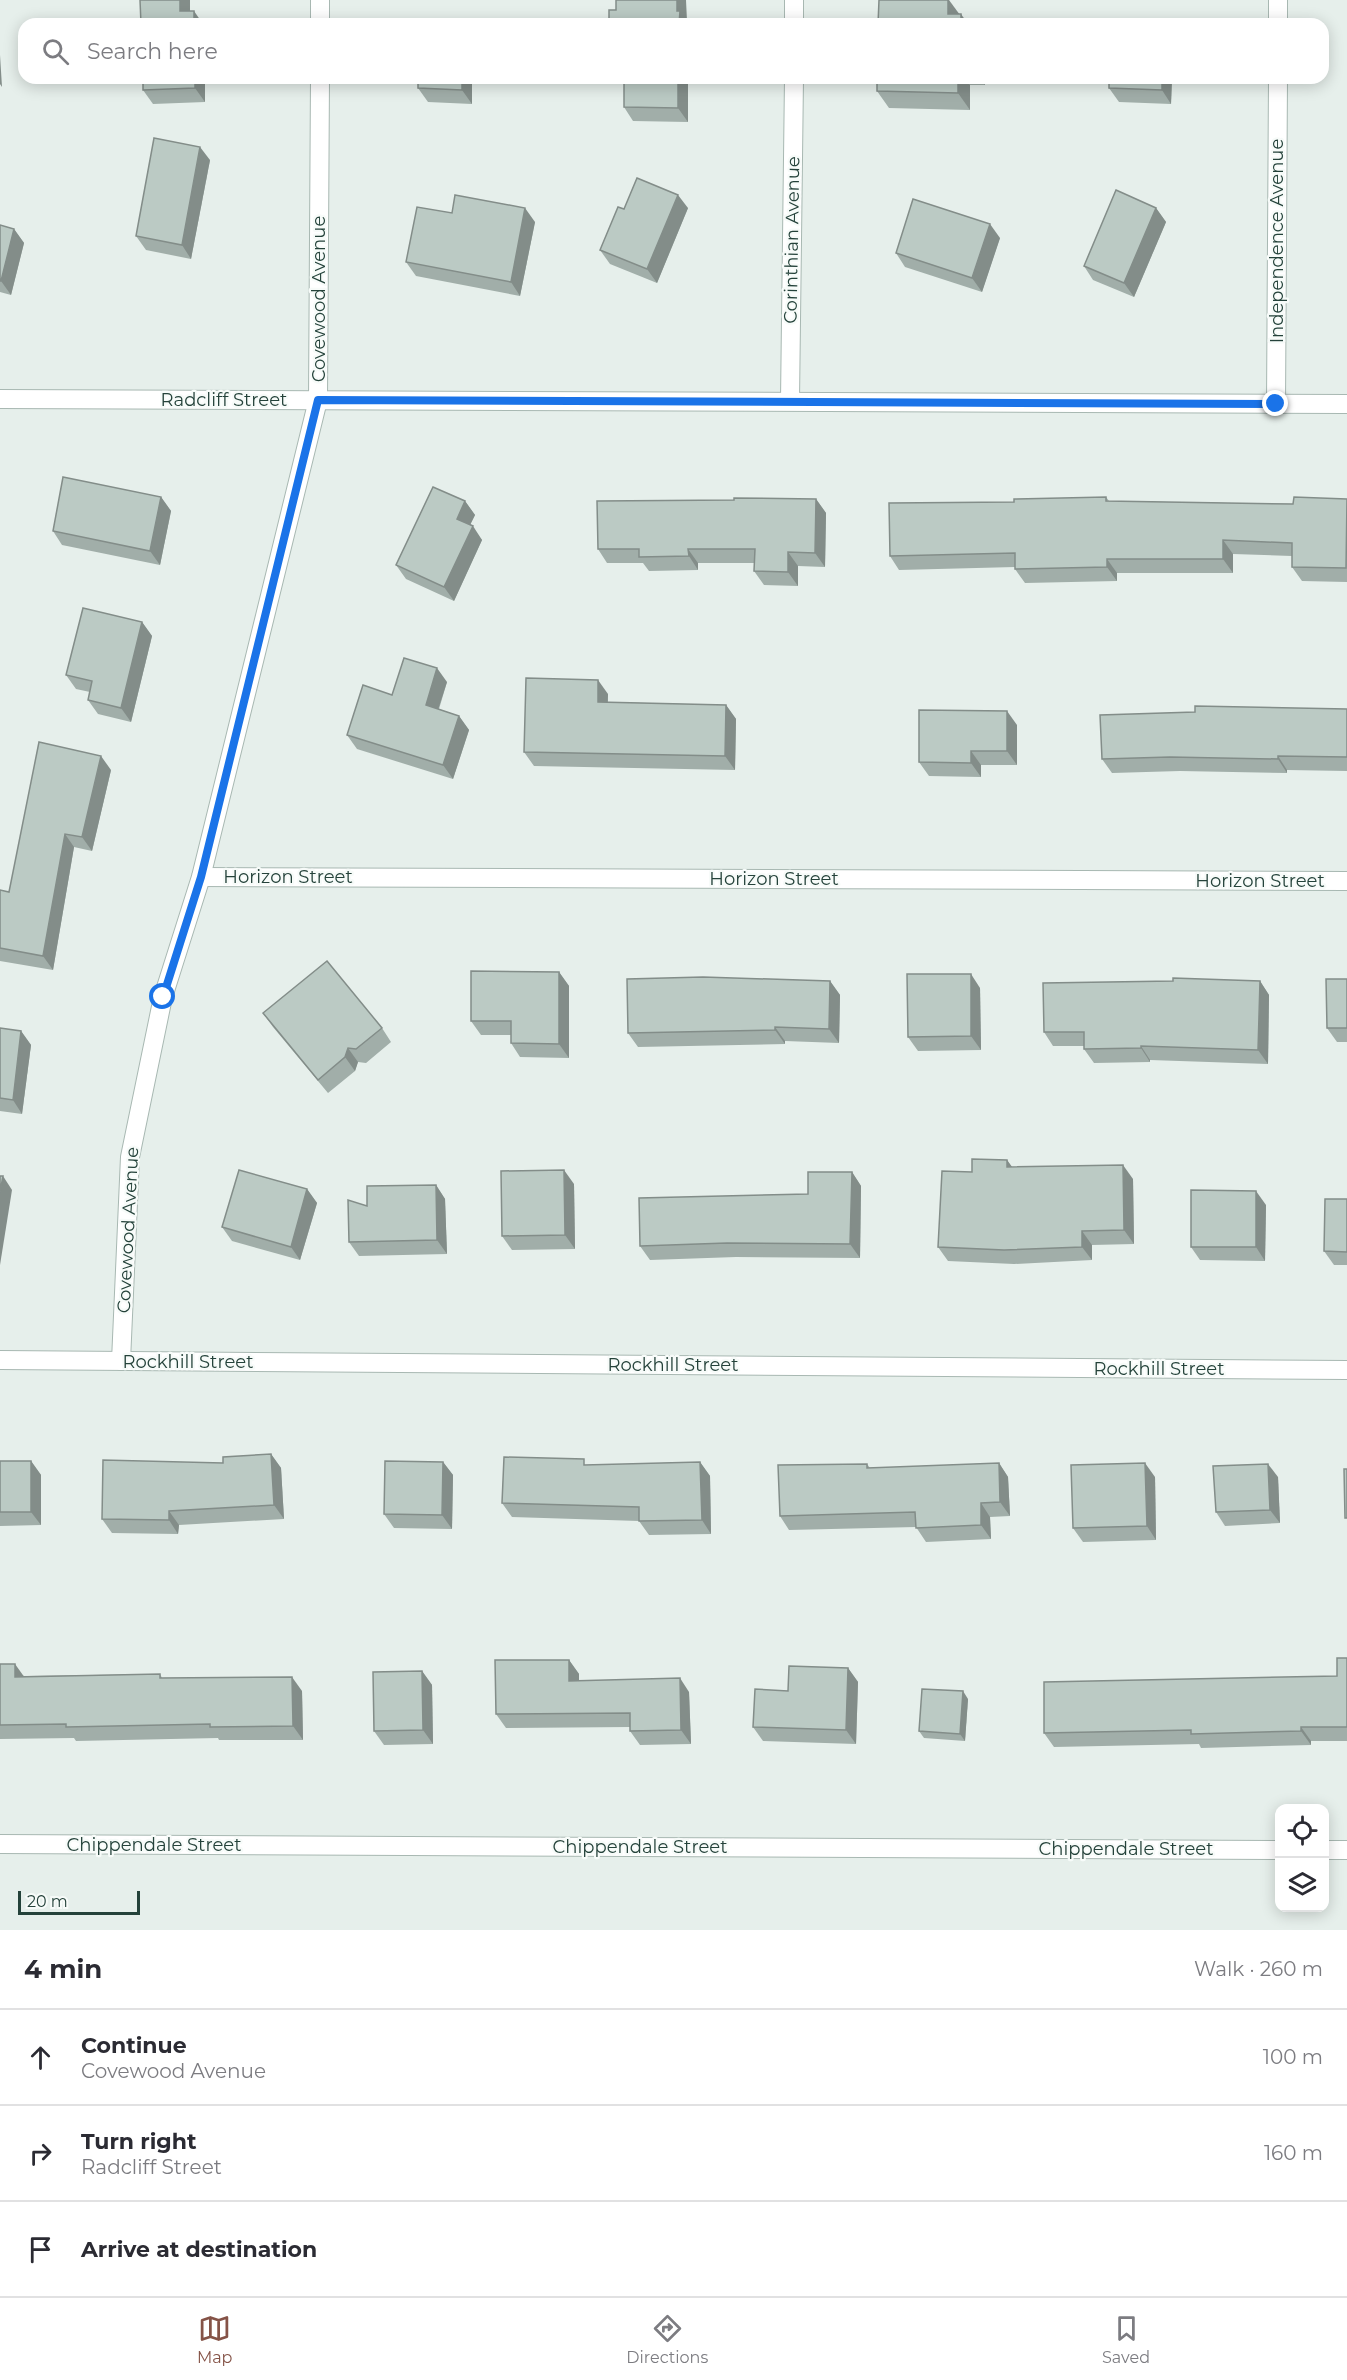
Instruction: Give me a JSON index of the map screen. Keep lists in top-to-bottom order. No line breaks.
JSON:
{"streets":{"street":["Corinthian Avenue","Independence Avenue","Covewood Avenue","Radcliff Street","Horizon Street","Rockhill Street","Chippendale Street"]},"crossings":[["Corinthian Avenue","Radcliff Street"],["Independence Avenue","Radcliff Street"],["Covewood Avenue","Radcliff Street"],["Covewood Avenue","Horizon Street"],["Covewood Avenue","Rockhill Street"]],"scale_bar":"20 m","page":{"search":"Search here","scale":"20 m","heading":["4 min","Walk · 260 m"],"list":[["Continue","Covewood Avenue","100 m"],["Turn right","Radcliff Street","160 m"],"Arrive at destination"],"nav":["Map","Directions","Saved"]}}
